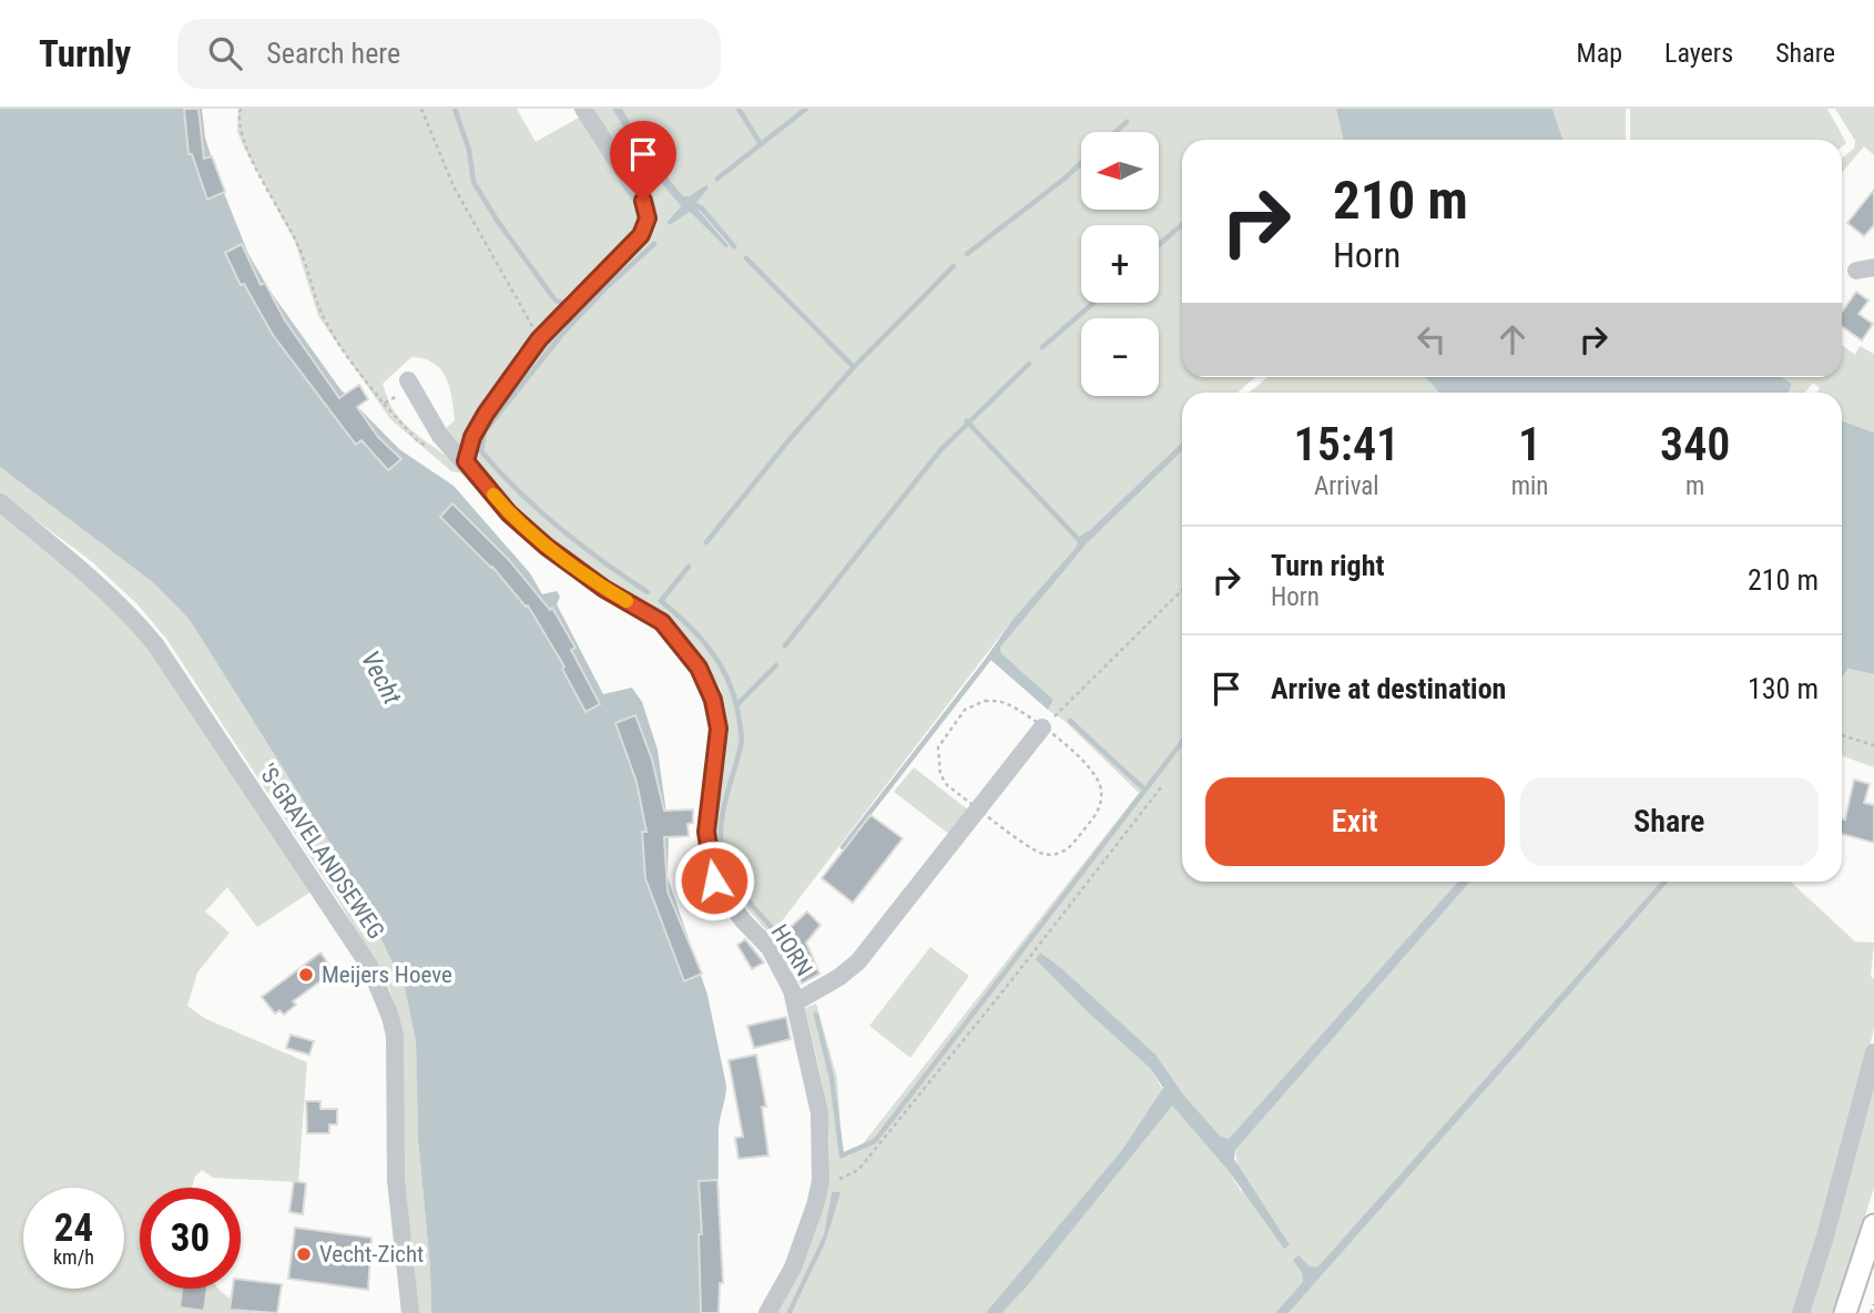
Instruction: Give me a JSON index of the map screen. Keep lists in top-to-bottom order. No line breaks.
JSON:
{"streets":{"street":["'S-GRAVELANDSEWEG","HORN"]},"water":["Vecht"],"places":["Meijers Hoeve","Vecht-Zicht"],"north":"left","page":{"header":"Turnly","search":"Search here","nav":["Map","Layers","Share"],"map_buttons":["+","−"],"turn":["210 m","Horn"],"eta":["15:41","Arrival","1","min","340","m"],"list":[{"name":"Turn right","note":"Horn","value":"210 m"},{"name":"Arrive at destination","value":"130 m"}],"buttons":["Exit","Share"],"speed":"24 km/h","limit":"30"}}
